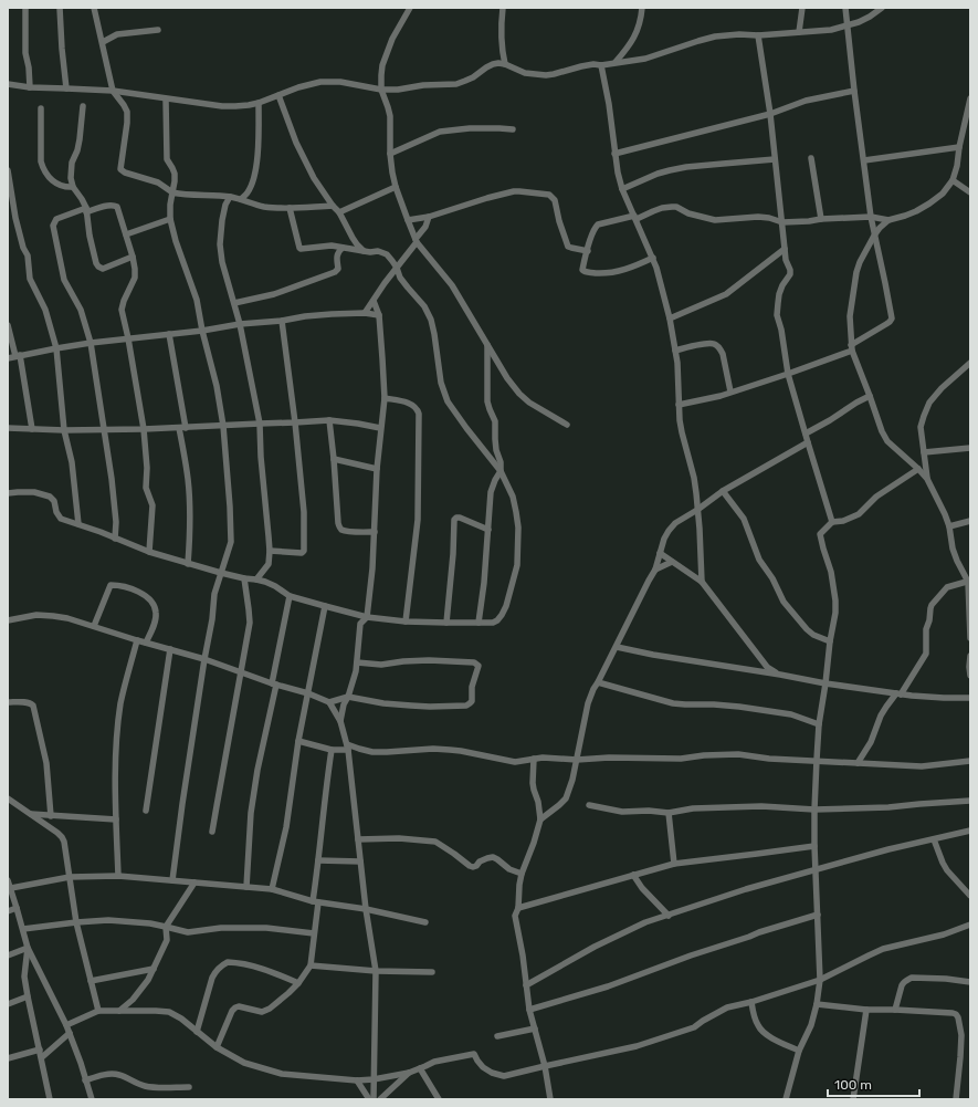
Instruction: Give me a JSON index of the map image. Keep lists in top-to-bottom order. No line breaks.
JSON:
{"scale_bar":"100 m"}
